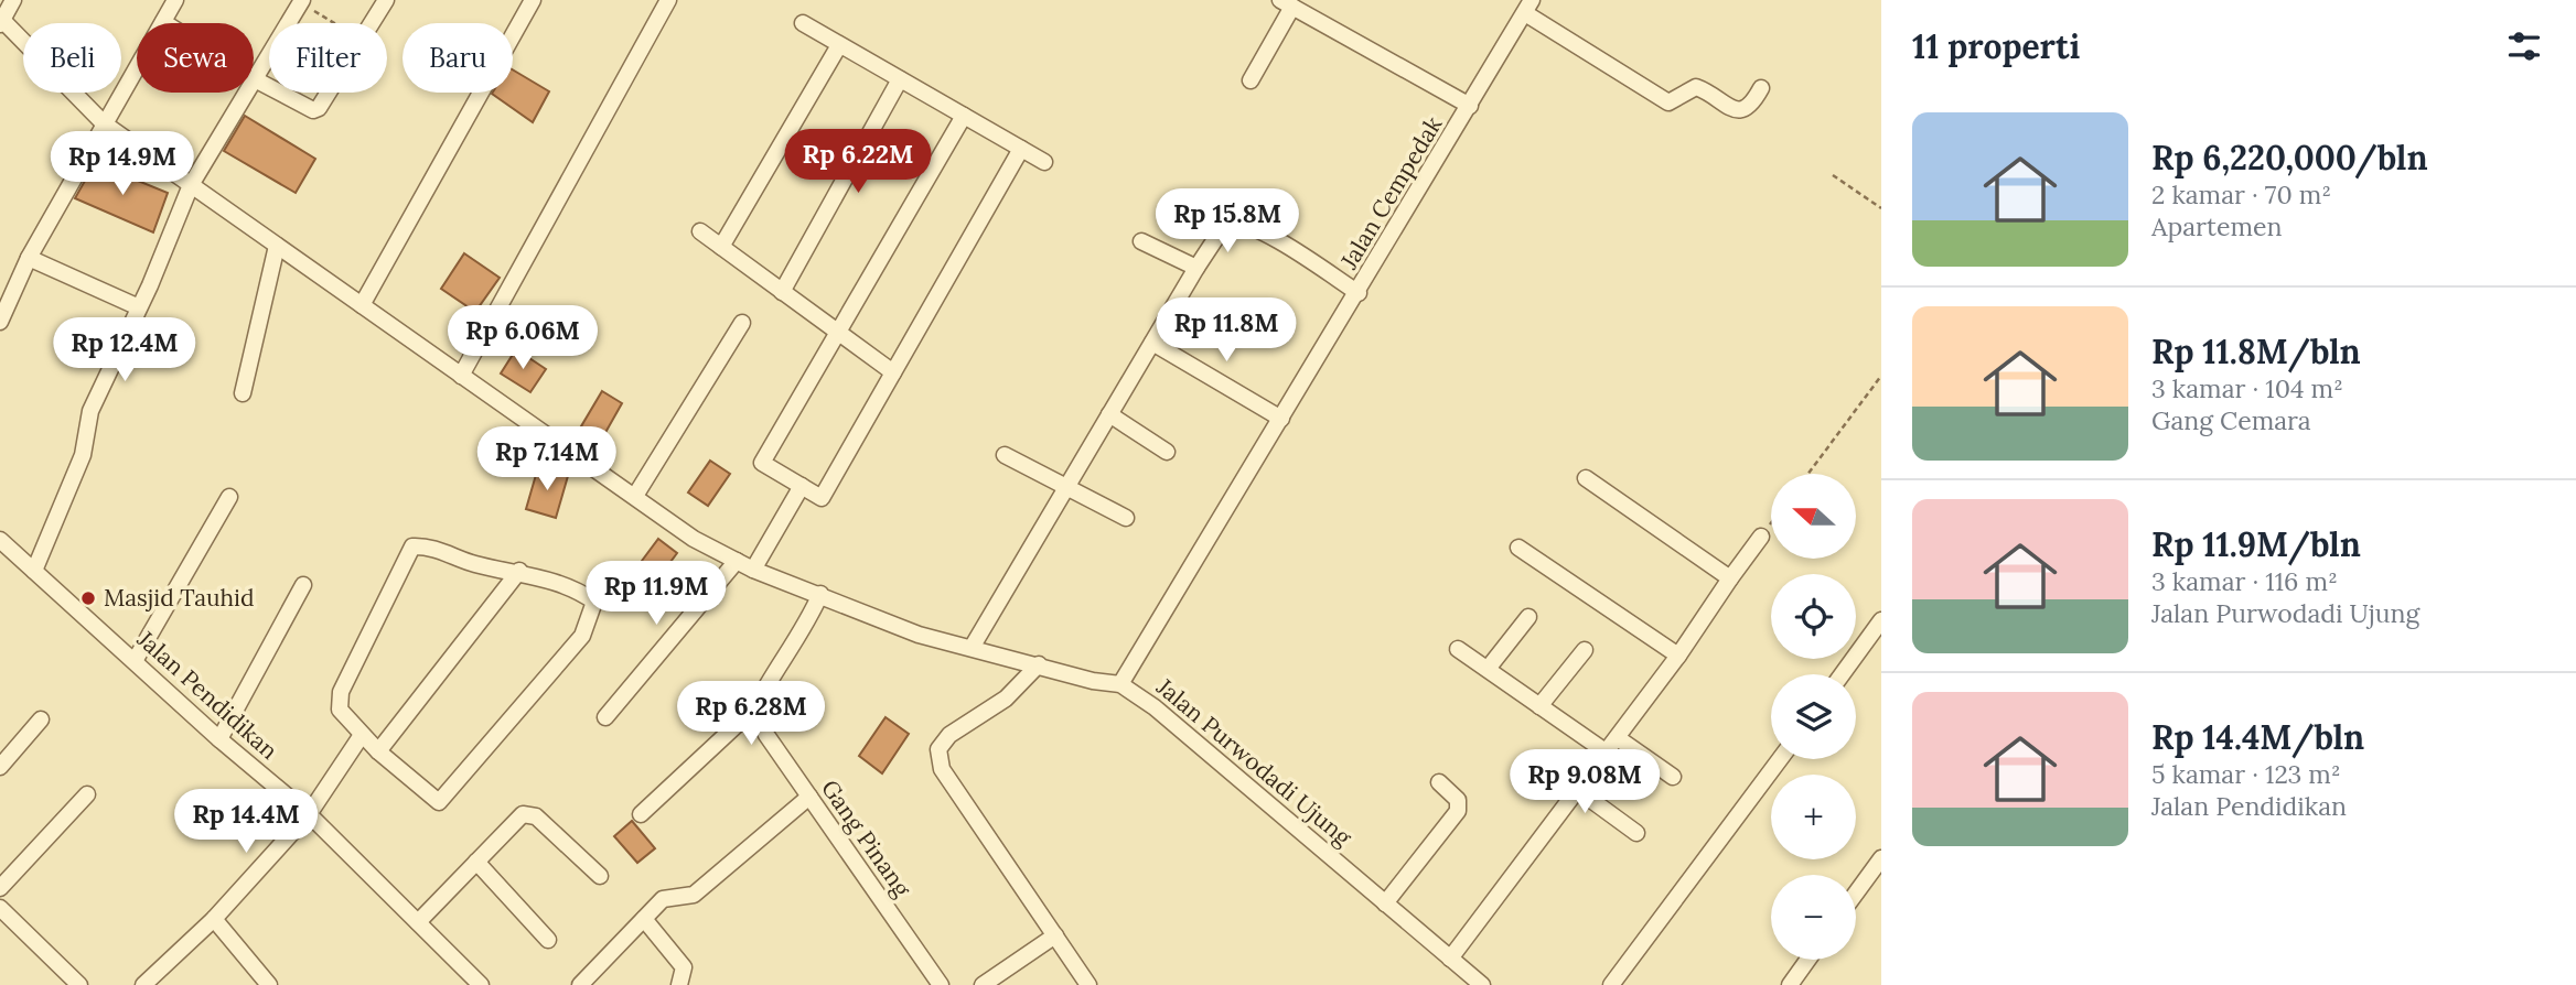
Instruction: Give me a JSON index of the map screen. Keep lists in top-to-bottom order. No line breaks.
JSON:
{"streets":{"street":["Jalan Cempedak","Jalan Pendidikan","Jalan Purwodadi Ujung","Gang Pinang"]},"crossings":[["Jalan Cempedak","Jalan Purwodadi Ujung"]],"places":["Masjid Tauhid"],"north":"left","page":{"heading":"11 properti","chip":["Beli","Sewa","Filter","Baru"],"list":[{"name":"Rp 6,220,000/bln","note":"2 kamar · 70 m² · Apartemen"},{"name":"Rp 11.8M/bln","note":"3 kamar · 104 m² · Gang Cemara"},{"name":"Rp 11.9M/bln","note":"3 kamar · 116 m² · Jalan Purwodadi Ujung"},{"name":"Rp 14.4M/bln","note":"5 kamar · 123 m² · Jalan Pendidikan"}],"price":["Rp 6.22M","Rp 14.9M","Rp 15.8M","Rp 11.8M","Rp 6.06M","Rp 12.4M","Rp 7.14M","Rp 11.9M","Rp 6.28M","Rp 9.08M","Rp 14.4M"],"map_buttons":["+","−"]}}
